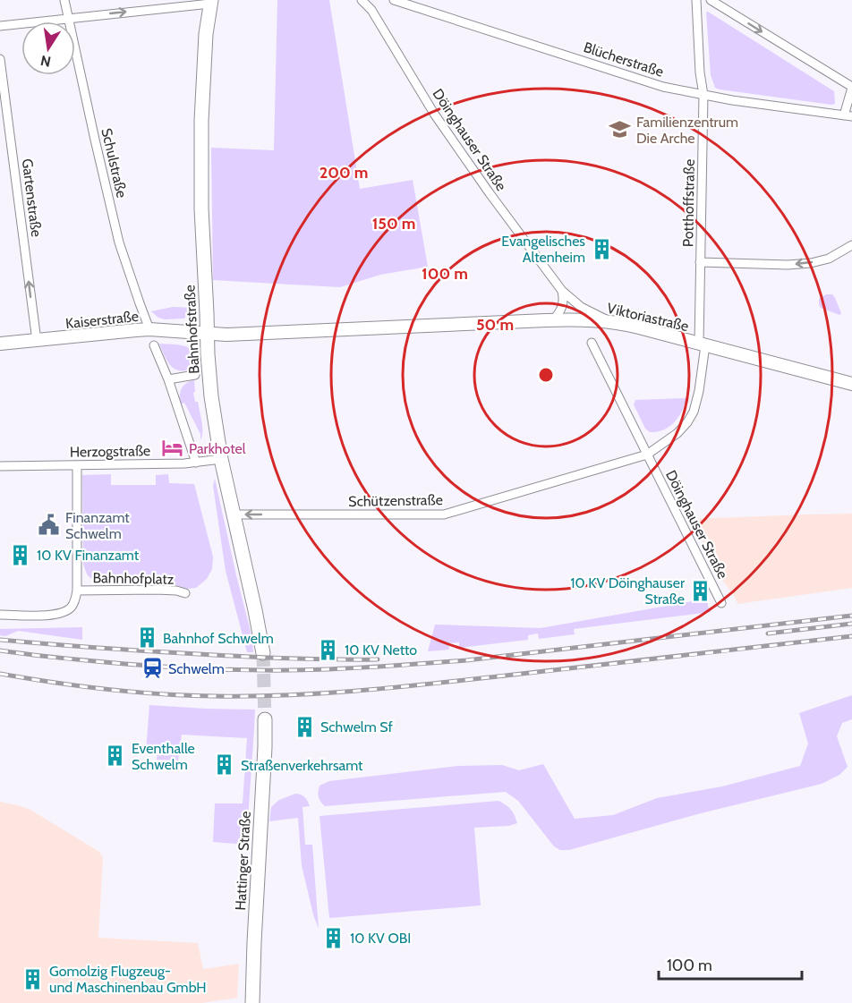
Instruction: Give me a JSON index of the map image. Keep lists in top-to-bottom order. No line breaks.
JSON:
{"streets":{"main road":["Viktoriastraße","Kaiserstraße","Bahnhofstraße","Hattinger Straße"],"street":["Blücherstraße","Döinghauser Straße","Schulstraße","Gartenstraße","Potthoffstraße","Herzogstraße","Schützenstraße","Bahnhofplatz"]},"crossings":[["Blücherstraße","Potthoffstraße"],["Döinghauser Straße","Potthoffstraße"],["Döinghauser Straße","Viktoriastraße"],["Döinghauser Straße","Schützenstraße"],["Schulstraße","Kaiserstraße"],["Gartenstraße","Kaiserstraße"],["Potthoffstraße","Viktoriastraße"],["Potthoffstraße","Schützenstraße"],["Viktoriastraße","Kaiserstraße"],["Viktoriastraße","Bahnhofstraße"],["Kaiserstraße","Bahnhofstraße"],["Bahnhofstraße","Herzogstraße"],["Bahnhofstraße","Schützenstraße"],["Herzogstraße","Bahnhofplatz"]],"one_way":["Gartenstraße","Schützenstraße"],"places":{"school or university":["Familienzentrum Die Arche"],"building":["Evangelisches Altenheim","10 KV Finanzamt","10 KV Döinghauser Straße","Bahnhof Schwelm","10 KV Netto","Schwelm Sf","Eventhalle Schwelm","Straßenverkehrsamt","10 KV OBI","Gomolzig Flugzeug- und Maschinenbau GmbH"],"hotel":["Parkhotel"],"public building":["Finanzamt Schwelm"],"station":["Schwelm"]},"scale_bar":"100 m","north":"bottom","rings":["200 m","150 m","100 m","50 m"]}
